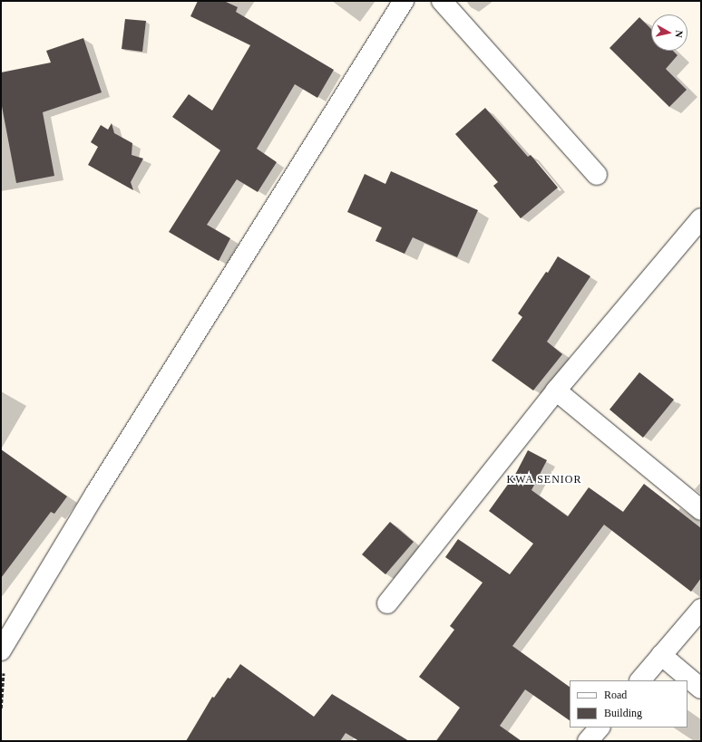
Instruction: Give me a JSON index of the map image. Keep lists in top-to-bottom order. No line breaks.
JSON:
{"districts":["KWA SENIOR"],"legend":["Road","Building"],"north":"right"}
